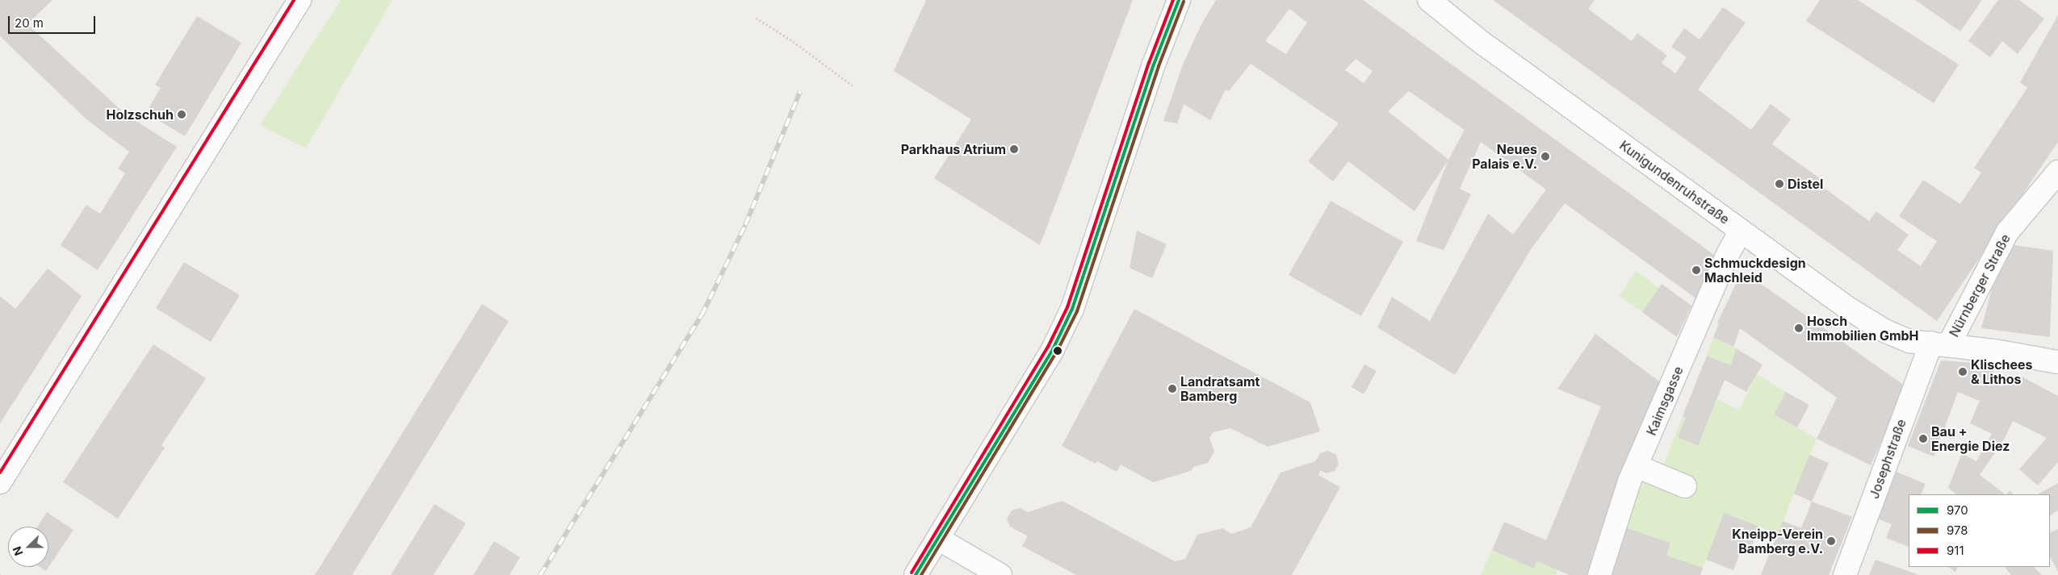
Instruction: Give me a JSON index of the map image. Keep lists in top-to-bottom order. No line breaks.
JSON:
{"streets":{"street":["Kunigundenruhstraße","Nürnberger Straße","Kaimsgasse","Josephstraße"]},"crossings":[["Kunigundenruhstraße","Nürnberger Straße"],["Kunigundenruhstraße","Kaimsgasse"],["Kunigundenruhstraße","Josephstraße"],["Nürnberger Straße","Josephstraße"]],"places":["Holzschuh","Parkhaus Atrium","Neues Palais e.V.","Distel","Schmuckdesign Machleid","Hosch Immobilien GmbH","Klischees & Lithos","Landratsamt Bamberg","Bau + Energie Diez","Kneipp-Verein Bamberg e.V."],"lines":["transit line 970","transit line 911","transit line 978"],"legend":["970","978","911"],"scale_bar":"20 m","north":"left"}
